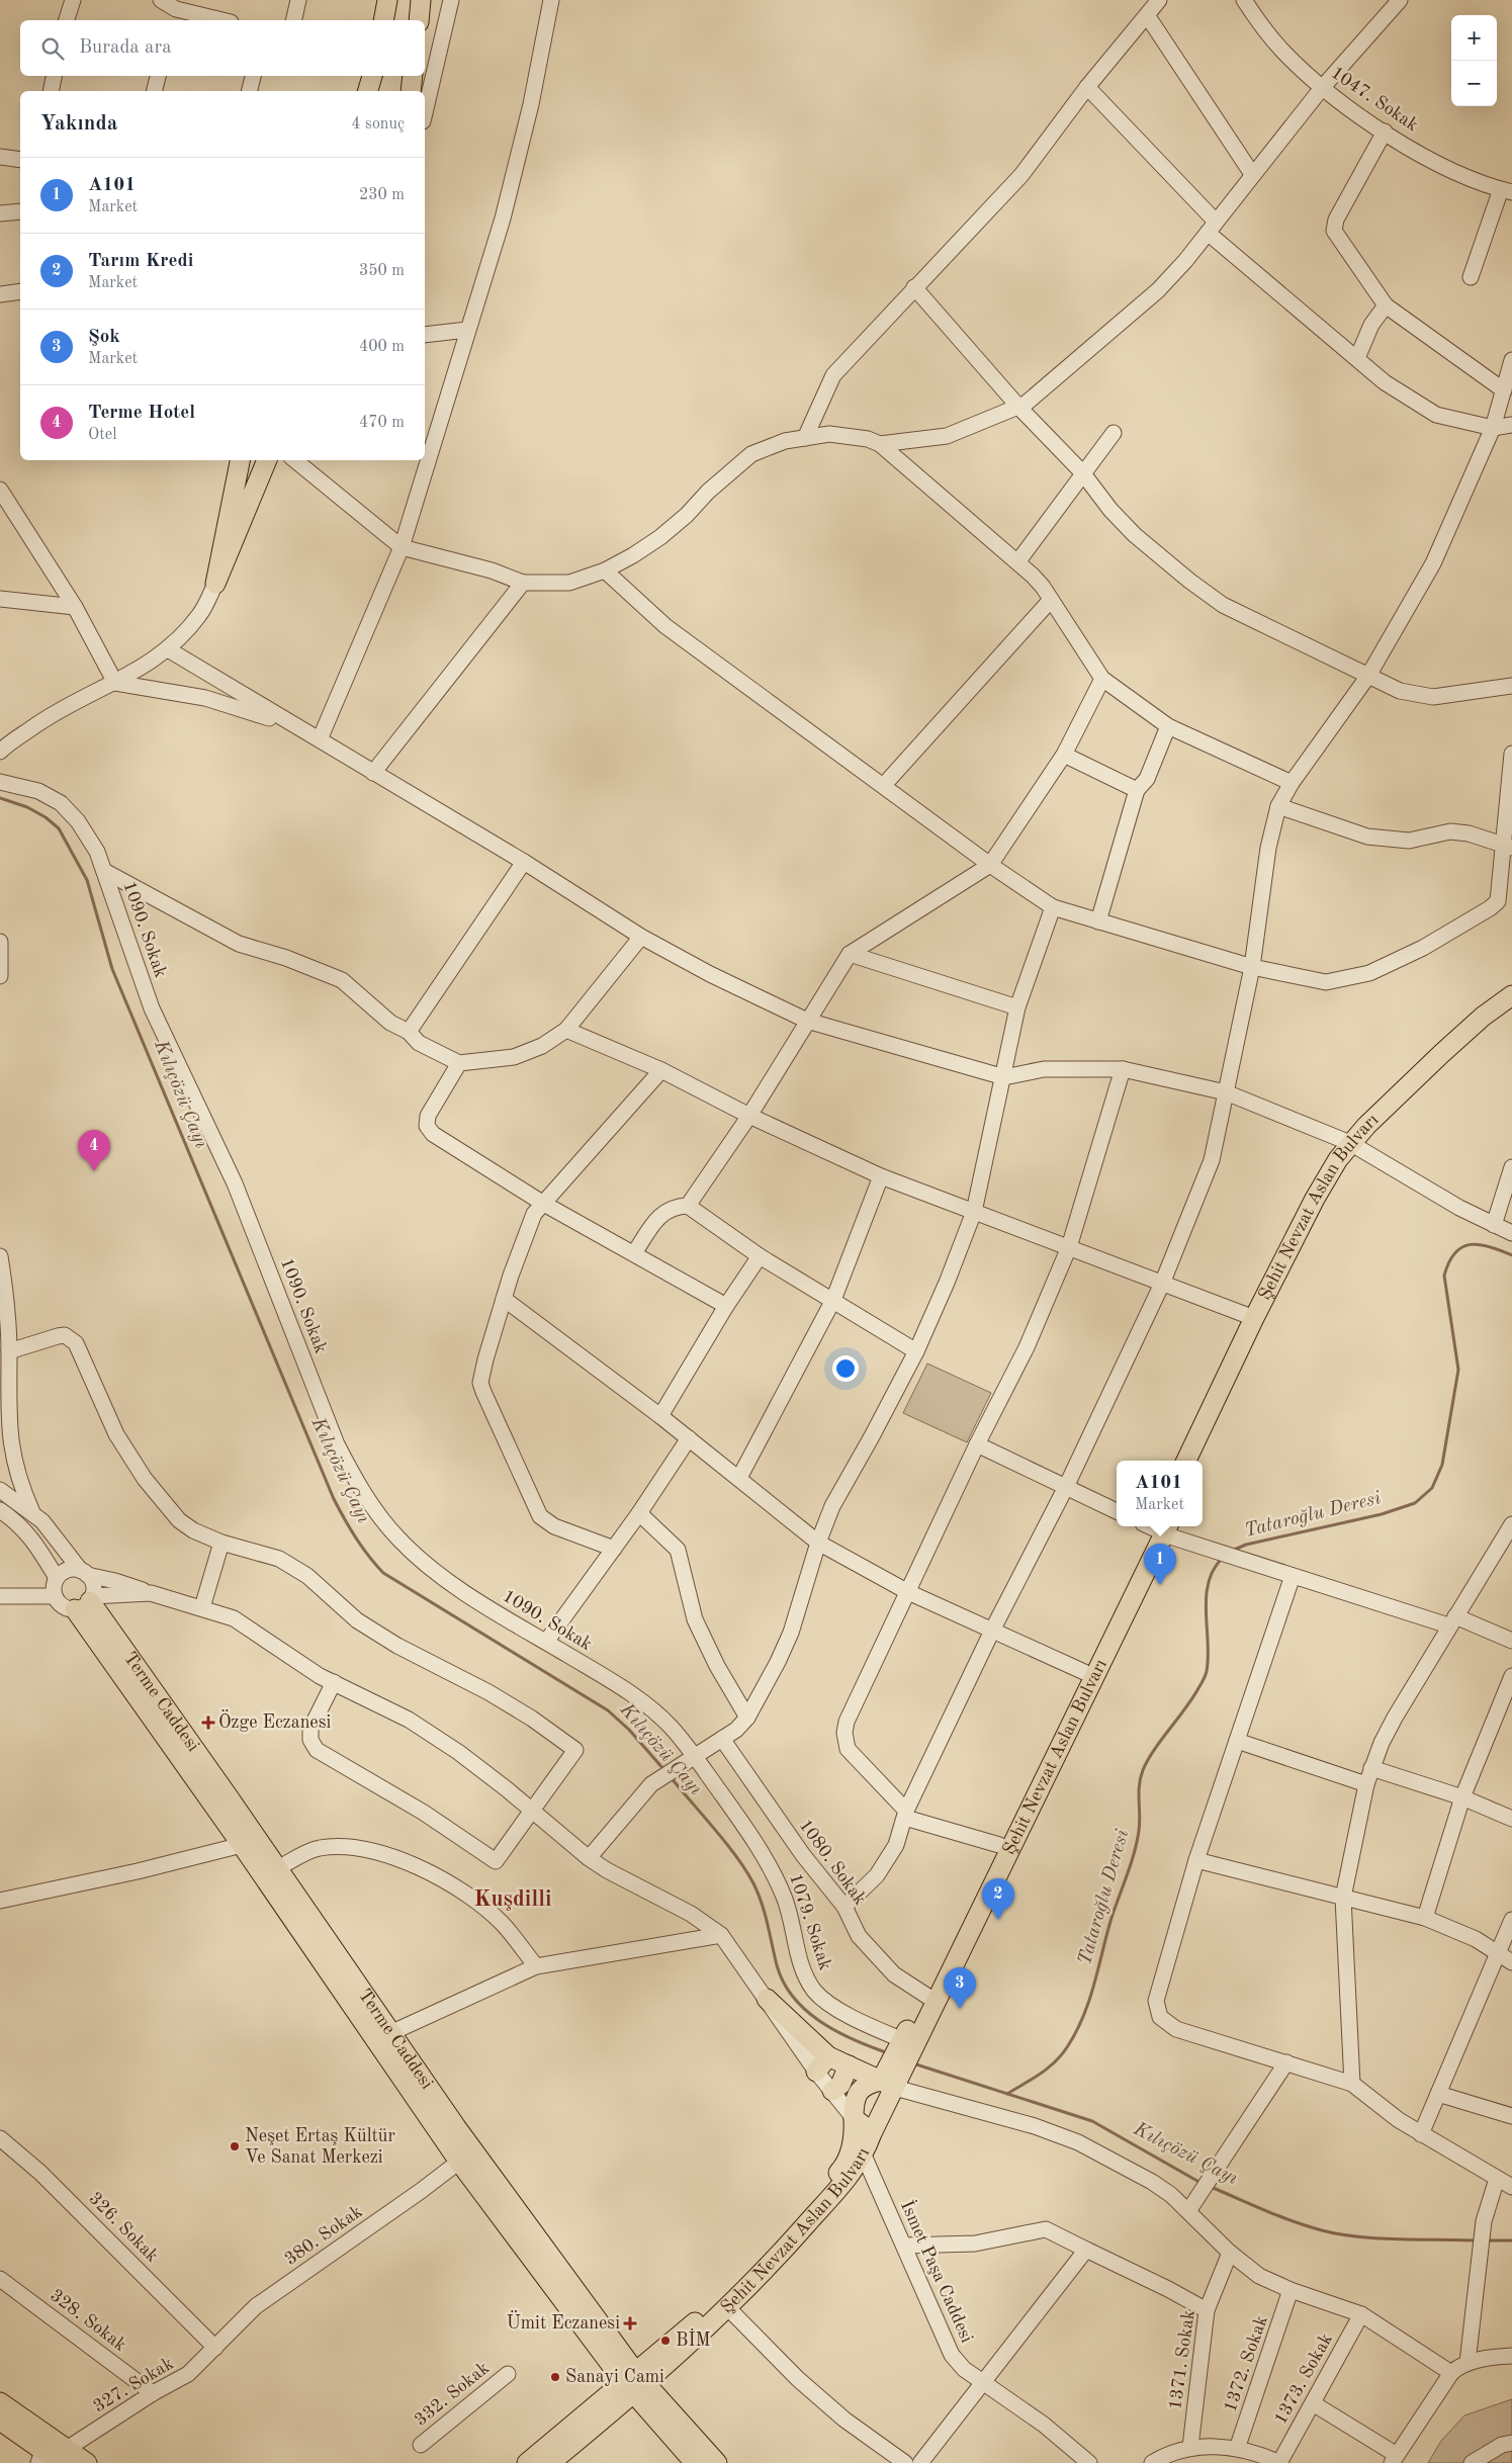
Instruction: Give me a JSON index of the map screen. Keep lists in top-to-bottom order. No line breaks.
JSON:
{"streets":{"main road":["Şehit Nevzat Aslan Bulvarı","Terme Caddesi"],"street":["1047. Sokak","1090. Sokak","1080. Sokak","1079. Sokak","326. Sokak","380. Sokak","İsmet Paşa Caddesi","328. Sokak","1371. Sokak","1372. Sokak","1373. Sokak","327. Sokak","332. Sokak"]},"crossings":[["1090. Sokak","1079. Sokak"],["Şehit Nevzat Aslan Bulvarı","Terme Caddesi"],["Şehit Nevzat Aslan Bulvarı","1080. Sokak"],["Şehit Nevzat Aslan Bulvarı","1079. Sokak"],["Şehit Nevzat Aslan Bulvarı","İsmet Paşa Caddesi"],["Terme Caddesi","380. Sokak"],["326. Sokak","380. Sokak"],["326. Sokak","327. Sokak"],["380. Sokak","327. Sokak"],["328. Sokak","327. Sokak"]],"districts":["Kuşdilli"],"water":["Kılıçözü Çayı","Tataroğlu Deresi"],"places":{"health":["Özge Eczanesi","Ümit Eczanesi"],"other":["Neşet Ertaş Kültür Ve Sanat Merkezi","BİM","Sanayi Cami"]},"page":{"map_buttons":["+","−"],"search":"Burada ara","heading":["Yakında","4 sonuç"],"list":[{"mark":"1","name":"A101","note":"Market","value":"230 m"},{"mark":"2","name":"Tarım Kredi","note":"Market","value":"350 m"},{"mark":"3","name":"Şok","note":"Market","value":"400 m"},{"mark":"4","name":"Terme Hotel","note":"Otel","value":"470 m"}],"pins":["4","1","2","3"],"popup":["A101","Market"]}}
